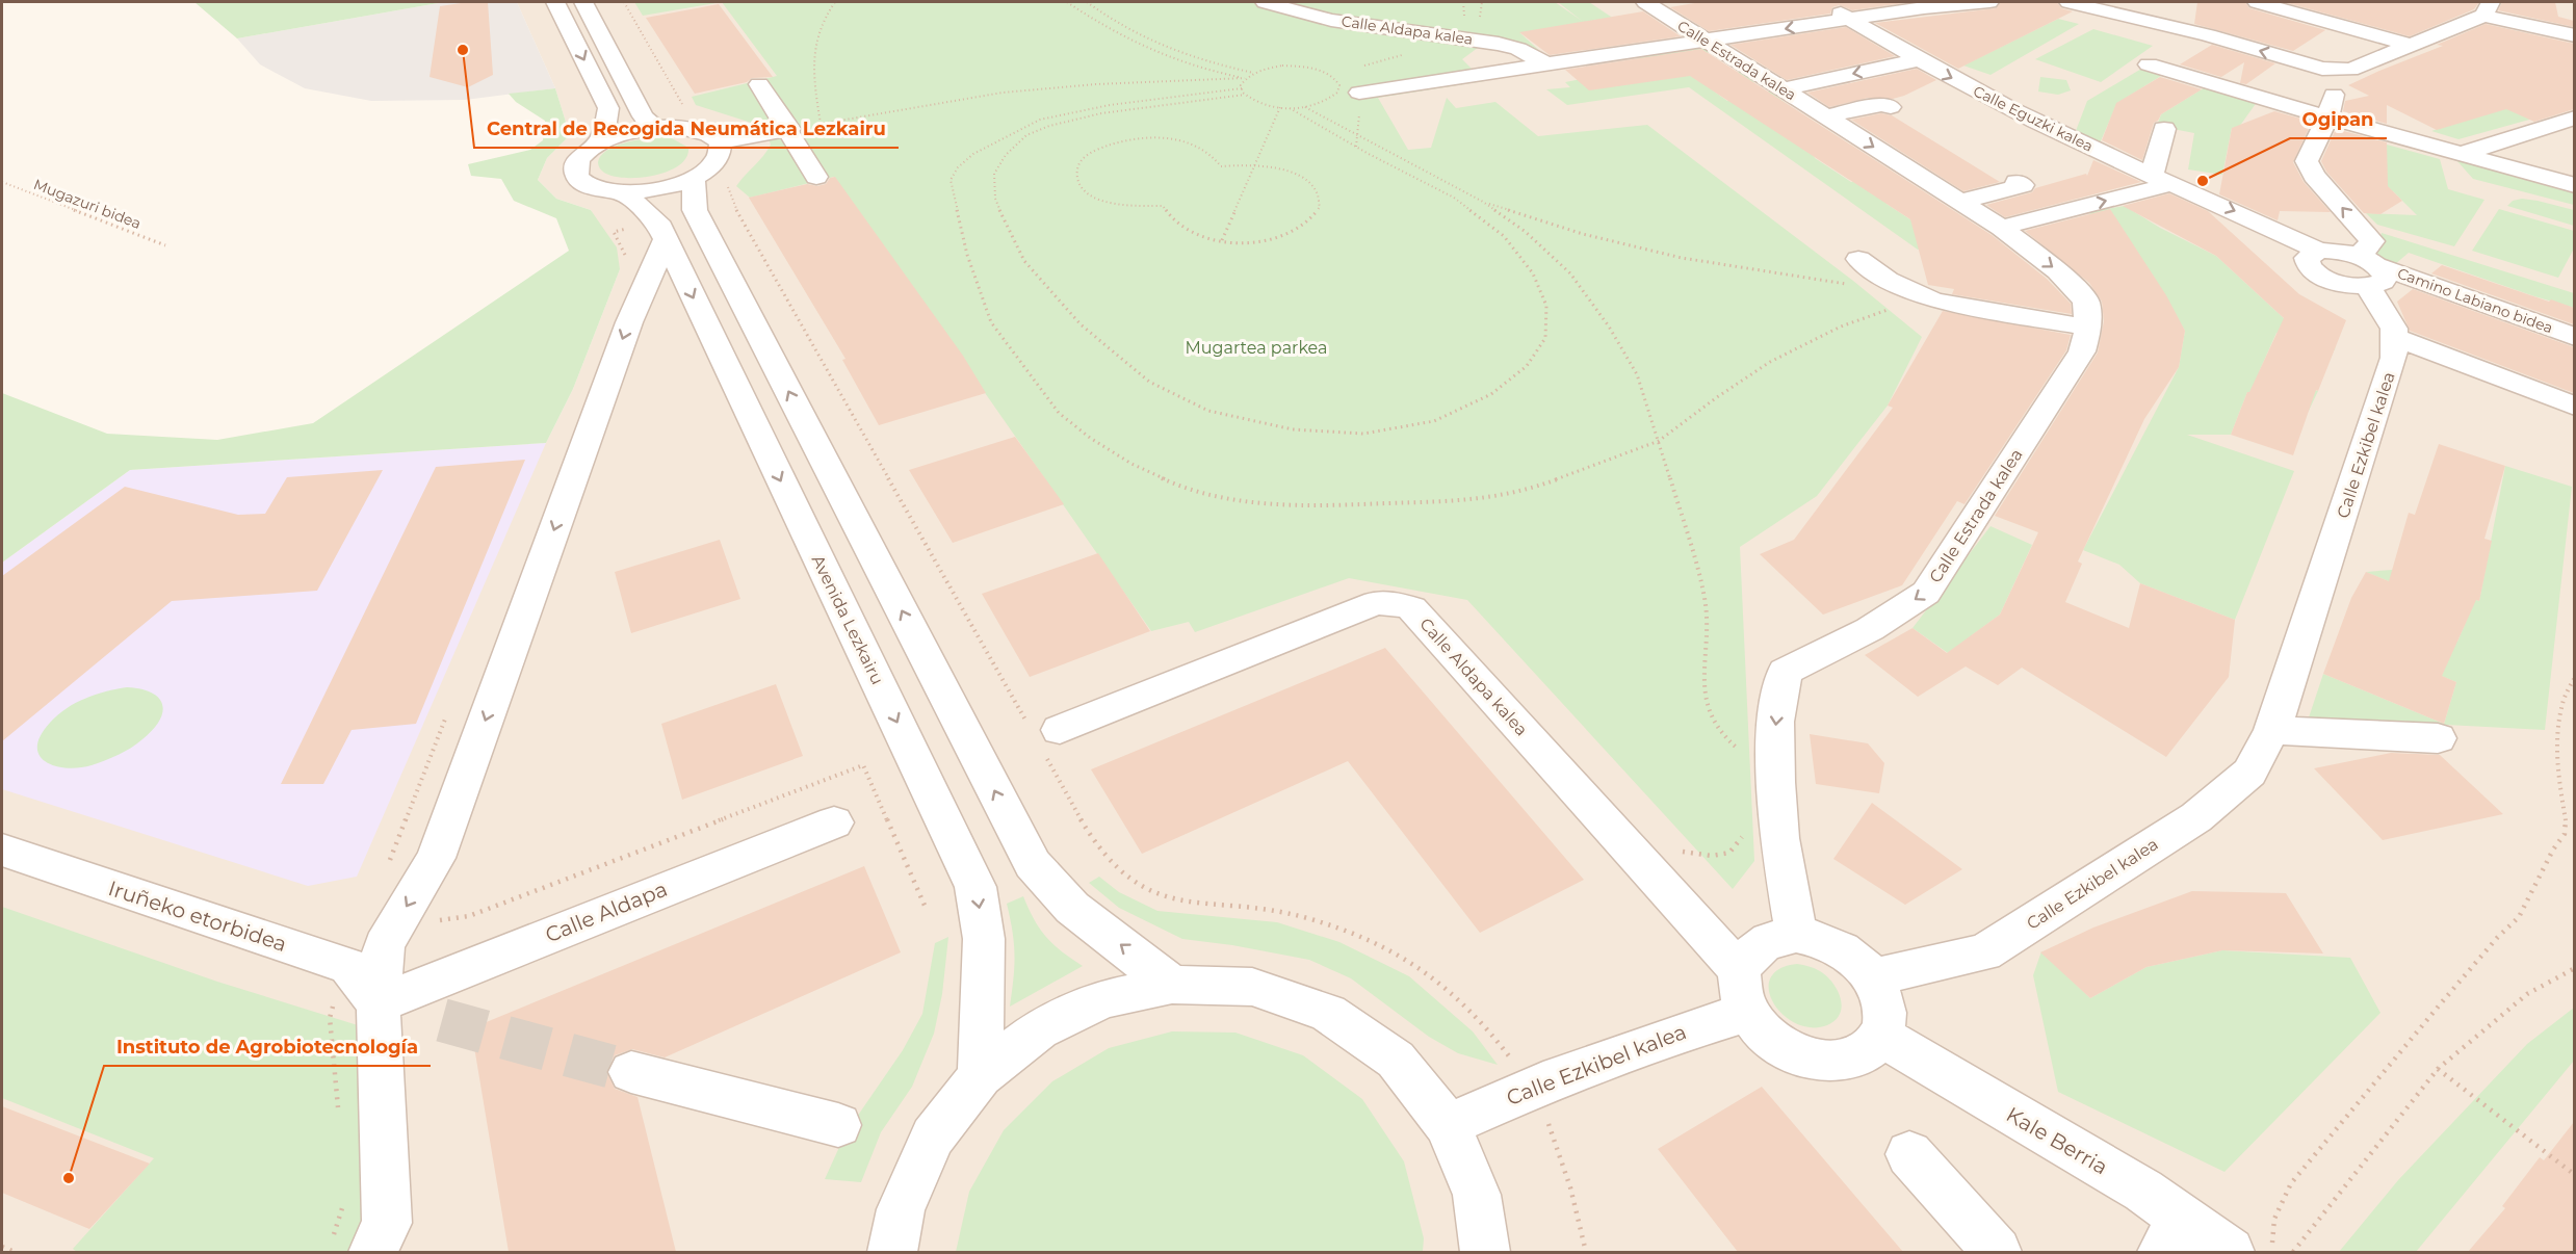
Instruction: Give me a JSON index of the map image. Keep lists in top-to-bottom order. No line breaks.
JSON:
{"streets":{"street":["Calle Aldapa kalea","Calle Estrada kalea","Calle Eguzki kalea","Camino Labiano bidea","Calle Ezkibel kalea","Avenida Lezkairu","Calle Aldapa","Iruñeko etorbidea","Kale Berria"],"path":["Mugazuri bidea"]},"crossings":[["Calle Aldapa kalea","Calle Estrada kalea"],["Calle Aldapa kalea","Calle Ezkibel kalea"],["Calle Aldapa kalea","Kale Berria"],["Calle Estrada kalea","Calle Ezkibel kalea"],["Calle Estrada kalea","Kale Berria"],["Calle Eguzki kalea","Camino Labiano bidea"],["Camino Labiano bidea","Calle Ezkibel kalea"],["Calle Ezkibel kalea","Kale Berria"],["Calle Aldapa","Iruñeko etorbidea"]],"parks":["Mugartea parkea"],"places":["Central de Recogida Neumática Lezkairu","Ogipan","Instituto de Agrobiotecnología"]}
